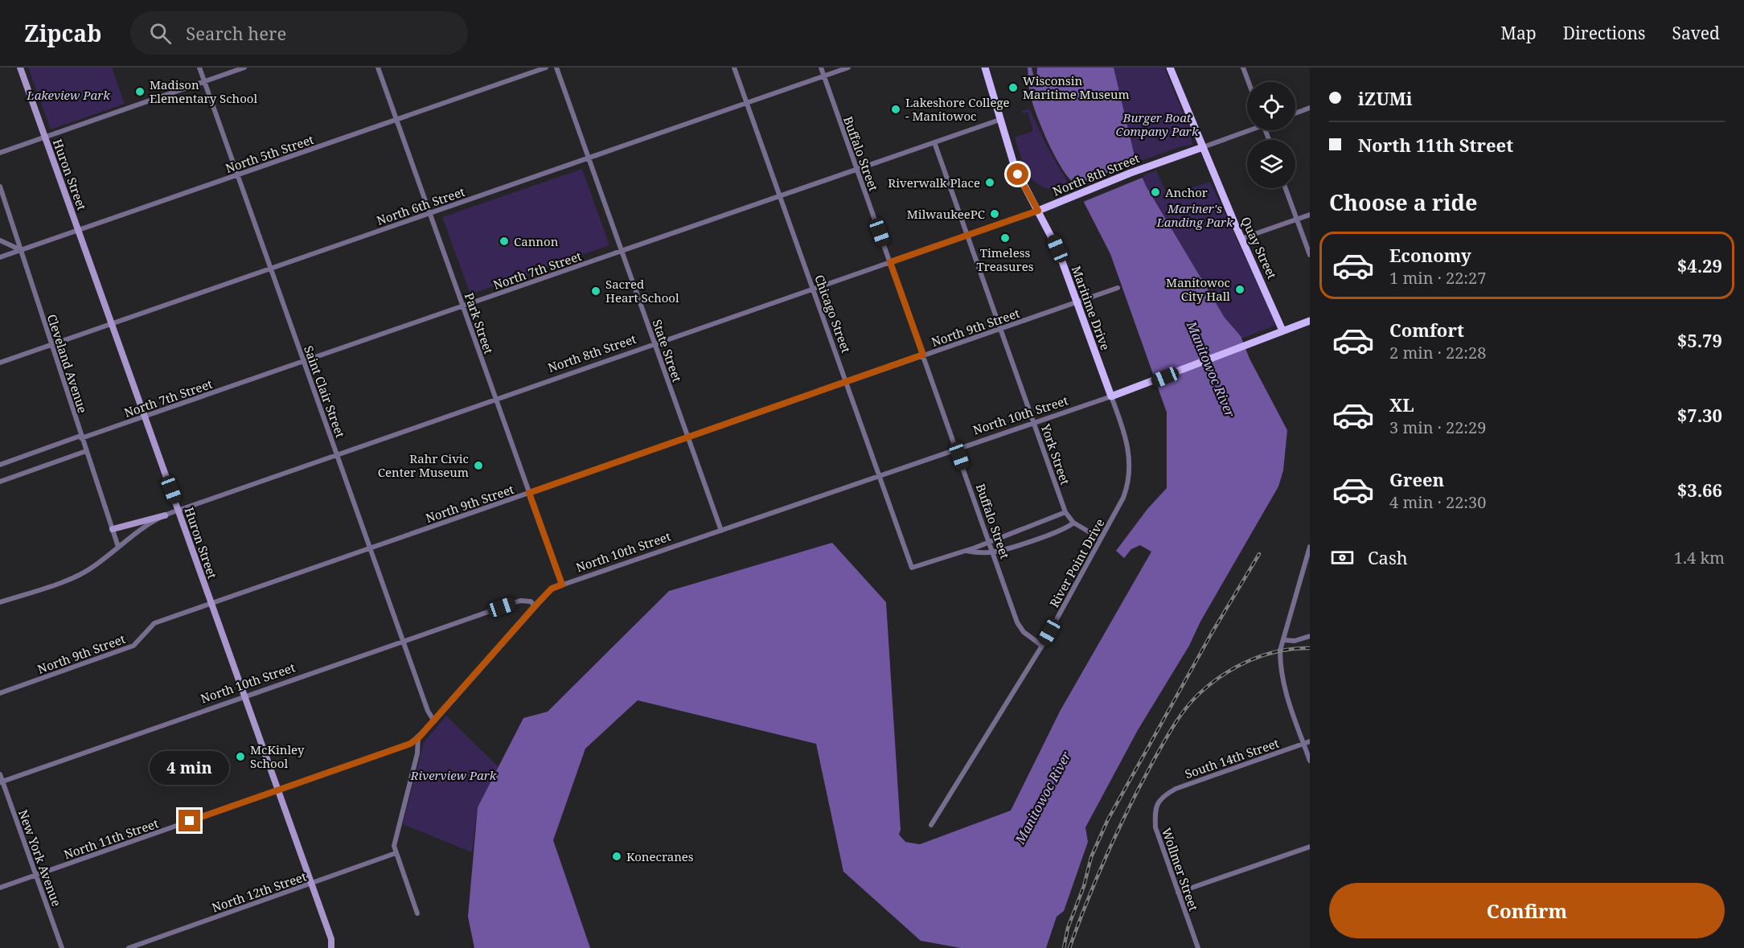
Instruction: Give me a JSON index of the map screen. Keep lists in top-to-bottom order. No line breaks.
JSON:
{"streets":{"main road":["North 8th Street","Quay Street","Maritime Drive","North 10th Street"],"street":["North 5th Street","Buffalo Street","Huron Street","North 6th Street","North 7th Street","Chicago Street","Park Street","North 9th Street","State Street","Cleveland Avenue","Saint Clair Street","York Street","River Point Drive","South 14th Street","North 11th Street","New York Avenue","Wollmer Street","North 12th Street"]},"crossings":[["North 5th Street","Huron Street"],["North 5th Street","Park Street"],["North 5th Street","Cleveland Avenue"],["North 5th Street","Saint Clair Street"],["Buffalo Street","North 8th Street"],["Buffalo Street","North 6th Street"],["Buffalo Street","North 7th Street"],["Buffalo Street","North 9th Street"],["Buffalo Street","North 10th Street"],["Buffalo Street","River Point Drive"],["Huron Street","North 8th Street"],["Huron Street","North 6th Street"],["Huron Street","North 7th Street"],["Huron Street","North 9th Street"],["Huron Street","North 10th Street"],["Huron Street","North 11th Street"],["Huron Street","North 12th Street"],["North 8th Street","Quay Street"],["North 8th Street","Maritime Drive"],["North 8th Street","Chicago Street"],["North 8th Street","Park Street"],["North 8th Street","State Street"],["North 8th Street","Cleveland Avenue"],["North 8th Street","Saint Clair Street"],["North 8th Street","York Street"],["North 6th Street","Chicago Street"],["North 6th Street","Park Street"],["North 6th Street","State Street"],["North 6th Street","Cleveland Avenue"],["North 6th Street","Saint Clair Street"],["Quay Street","North 10th Street"],["North 7th Street","Maritime Drive"],["North 7th Street","Chicago Street"],["North 7th Street","Park Street"],["North 7th Street","State Street"],["North 7th Street","Cleveland Avenue"],["North 7th Street","Saint Clair Street"],["North 7th Street","York Street"],["Maritime Drive","North 9th Street"],["Maritime Drive","North 10th Street"],["Maritime Drive","River Point Drive"],["Chicago Street","North 9th Street"],["Chicago Street","North 10th Street"],["Park Street","North 9th Street"],["Park Street","North 10th Street"],["North 9th Street","State Street"],["North 9th Street","Saint Clair Street"],["North 9th Street","York Street"],["State Street","North 10th Street"],["Saint Clair Street","North 10th Street"],["North 10th Street","York Street"],["North 10th Street","River Point Drive"],["North 10th Street","New York Avenue"],["York Street","River Point Drive"],["South 14th Street","Wollmer Street"],["North 11th Street","New York Avenue"]],"water":["Manitowoc River"],"parks":["Lakeview Park","Burger Boat Company Park","Mariner's Landing Park","Riverview Park"],"places":["Wisconsin Maritime Museum","Madison Elementary School","Lakeshore College - Manitowoc","Riverwalk Place","Anchor","MilwaukeePC","Timeless Treasures","Cannon","Manitowoc City Hall","Sacred Heart School","Rahr Civic Center Museum","McKinley School","Konecranes"],"page":{"header":"Zipcab","search":"Search here","nav":["Map","Directions","Saved"],"banner":["iZUMi","North 11th Street"],"heading":"Choose a ride","list":[{"name":"Economy","note":"1 min · 22:27","value":"$4.29"},{"name":"Comfort","note":"2 min · 22:28","value":"$5.79"},{"name":"XL","note":"3 min · 22:29","value":"$7.30"},{"name":"Green","note":"4 min · 22:30","value":"$3.66"}],"pay":["Cash","1.4 km"],"bubble":"4 min","buttons":"Confirm"}}
